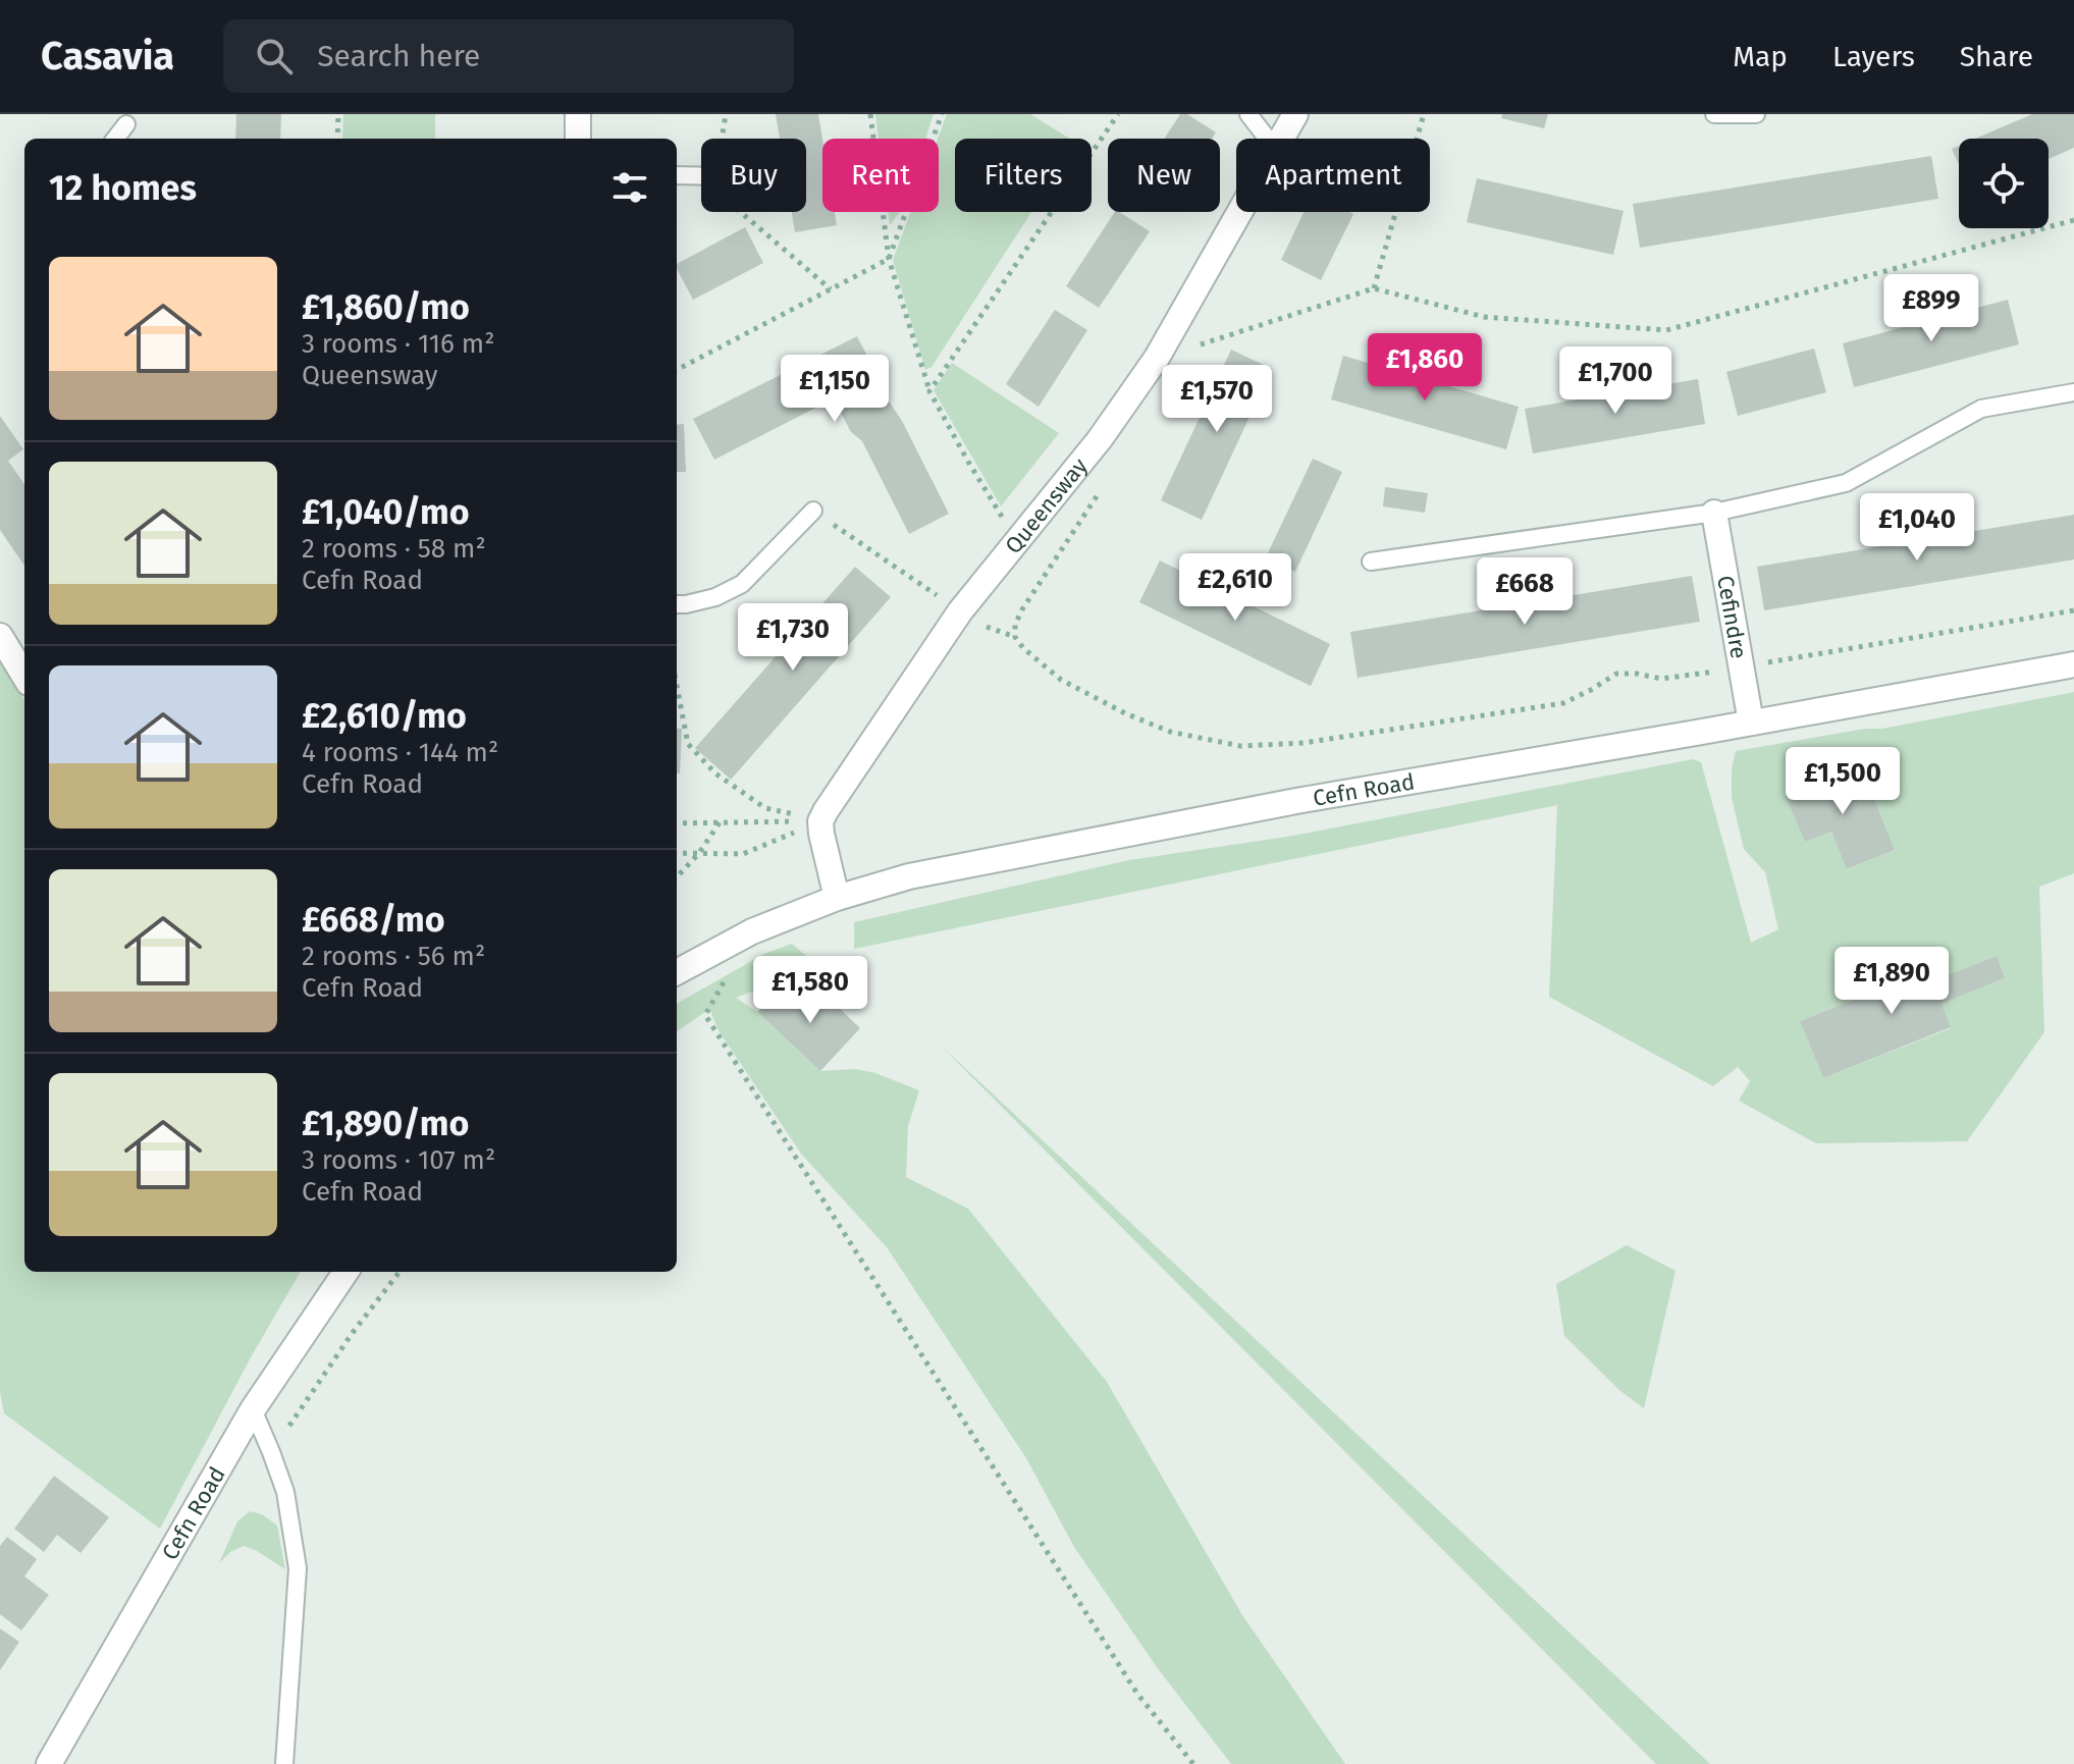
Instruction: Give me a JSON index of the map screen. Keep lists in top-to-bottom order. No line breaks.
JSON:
{"streets":{"street":["Queensway","Cefindre","Cefn Road"]},"crossings":[["Cefindre","Cefn Road"]],"page":{"header":"Casavia","search":"Search here","nav":["Map","Layers","Share"],"chip":["Buy","Rent","Filters","New","Apartment"],"heading":"12 homes","list":[{"name":"£1,860/mo","note":"3 rooms · 116 m² · Queensway"},{"name":"£1,040/mo","note":"2 rooms · 58 m² · Cefn Road"},{"name":"£2,610/mo","note":"4 rooms · 144 m² · Cefn Road"},{"name":"£668/mo","note":"2 rooms · 56 m² · Cefn Road"},{"name":"£1,890/mo","note":"3 rooms · 107 m² · Cefn Road"}],"price":["£899","£1,860","£1,700","£1,150","£1,570","£1,040","£2,610","£668","£1,730","£1,500","£1,890","£1,580"]}}
